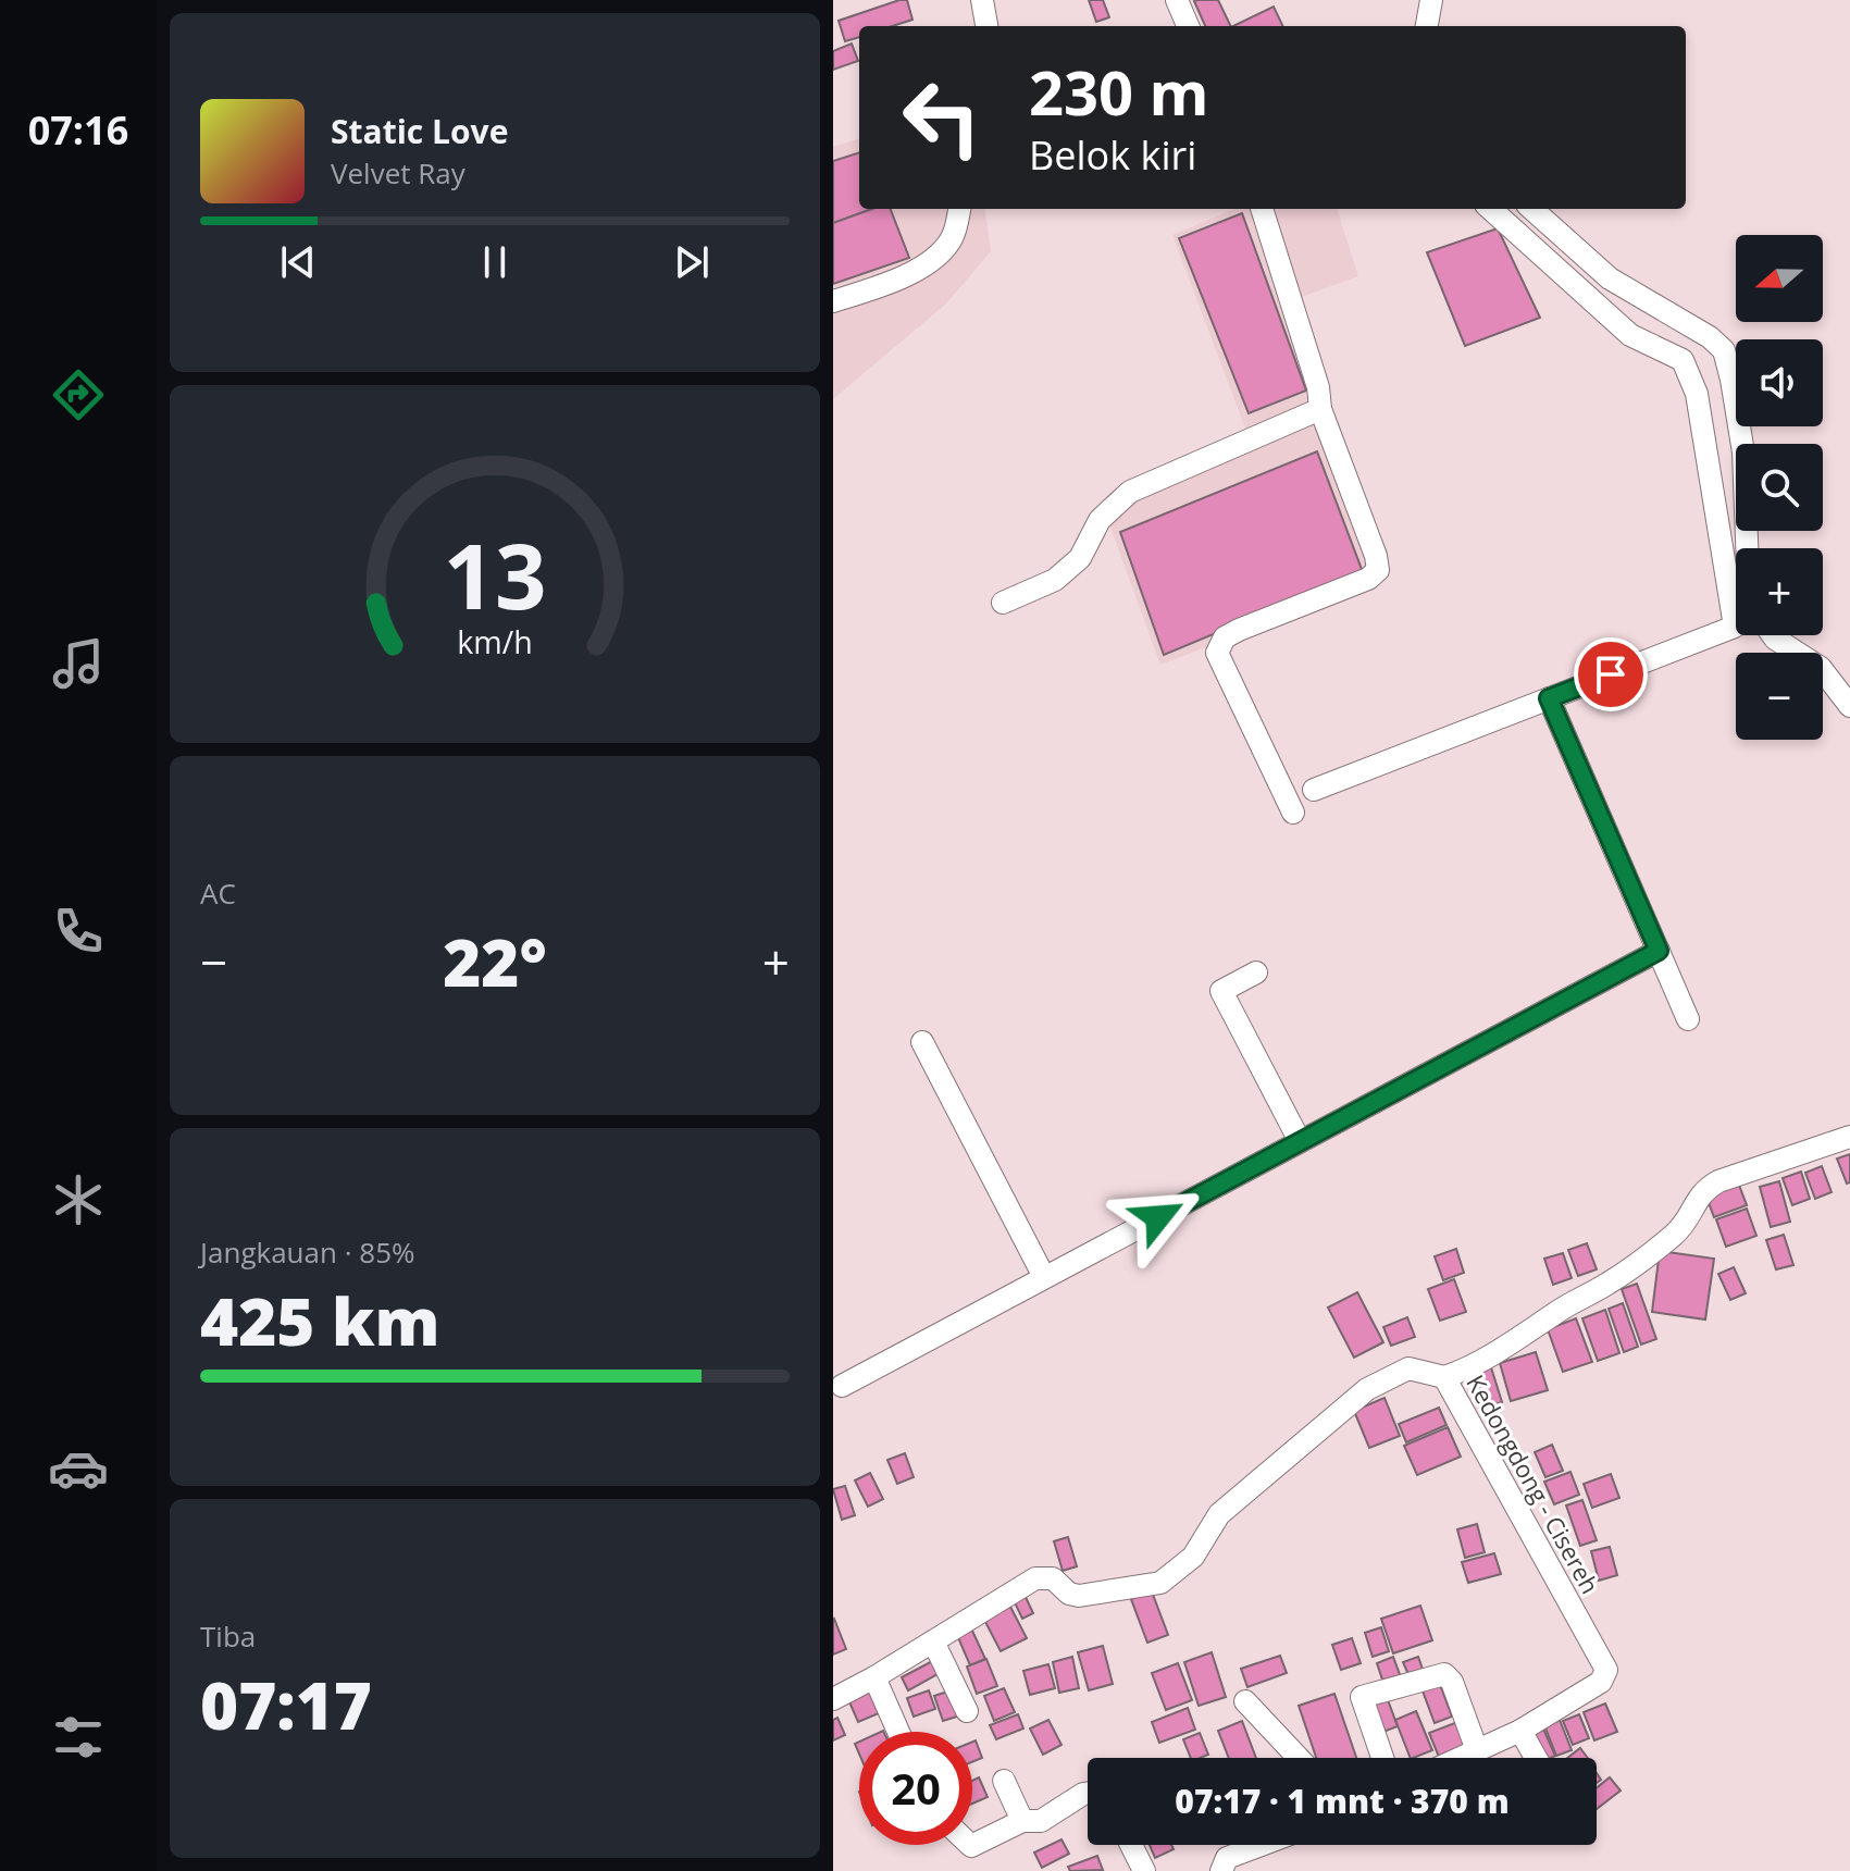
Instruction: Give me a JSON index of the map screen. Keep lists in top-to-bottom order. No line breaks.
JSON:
{"streets":{"street":["Kedongdong - Cisereh"]},"north":"left","page":{"tabs":"07:16","turn":["230 m","Belok kiri"],"song":["Static Love","Velvet Ray"],"map_buttons":["+","−"],"tile":["AC",["Jangkauan · 85%","425 km"],["Tiba","07:17"]],"heat":["−","22°","+"],"limit":"20","trip":"07:17 · 1 mnt · 370 m","gauge":["13","km/h"]}}
